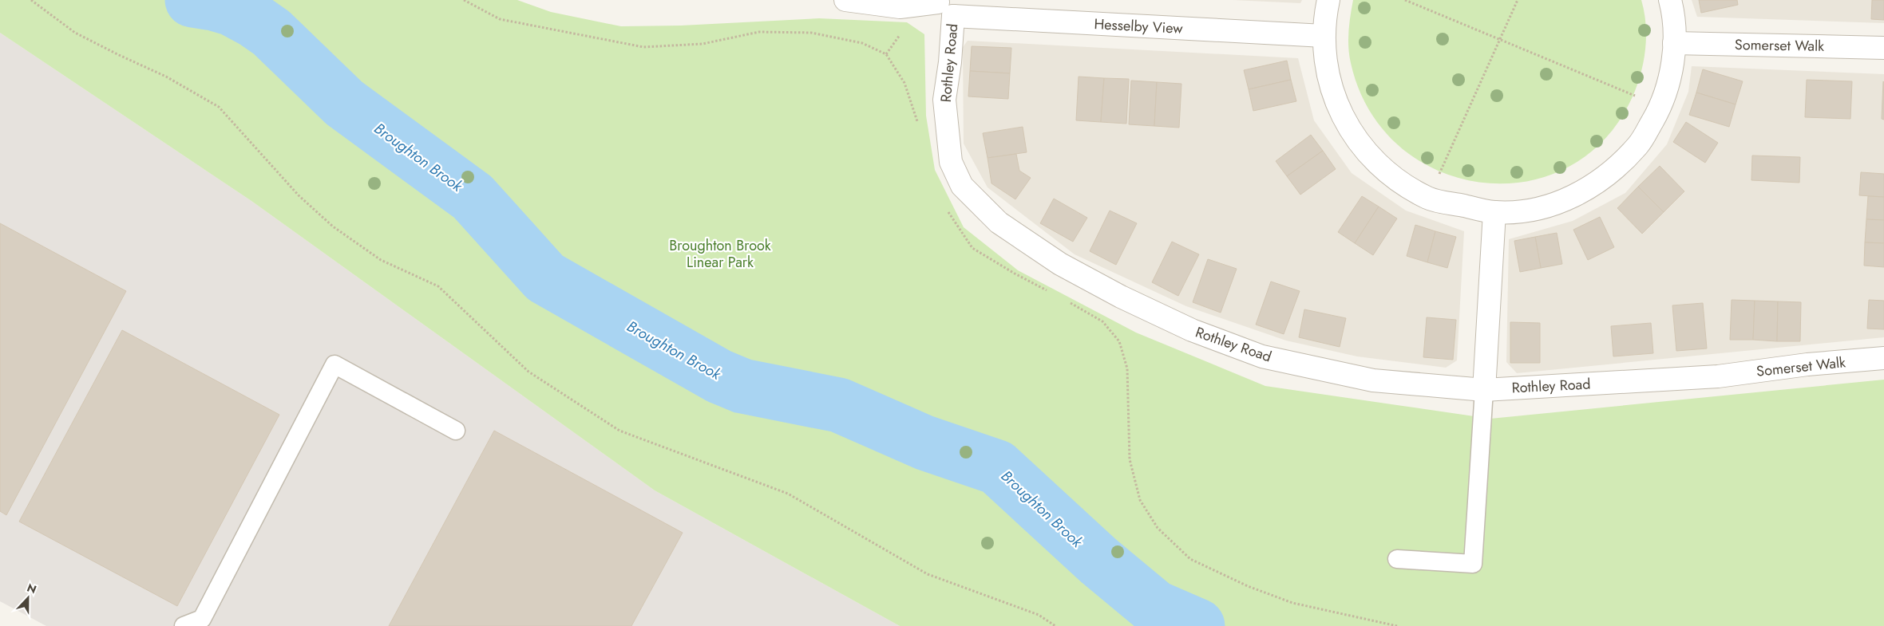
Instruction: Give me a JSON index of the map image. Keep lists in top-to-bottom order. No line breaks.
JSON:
{"streets":{"street":["Hesselby View","Somerset Walk","Rothley Road"]},"crossings":[["Hesselby View","Rothley Road"],["Somerset Walk","Rothley Road"]],"water":["Broughton Brook"],"parks":["Broughton Brook Linear Park"],"north":"top"}
